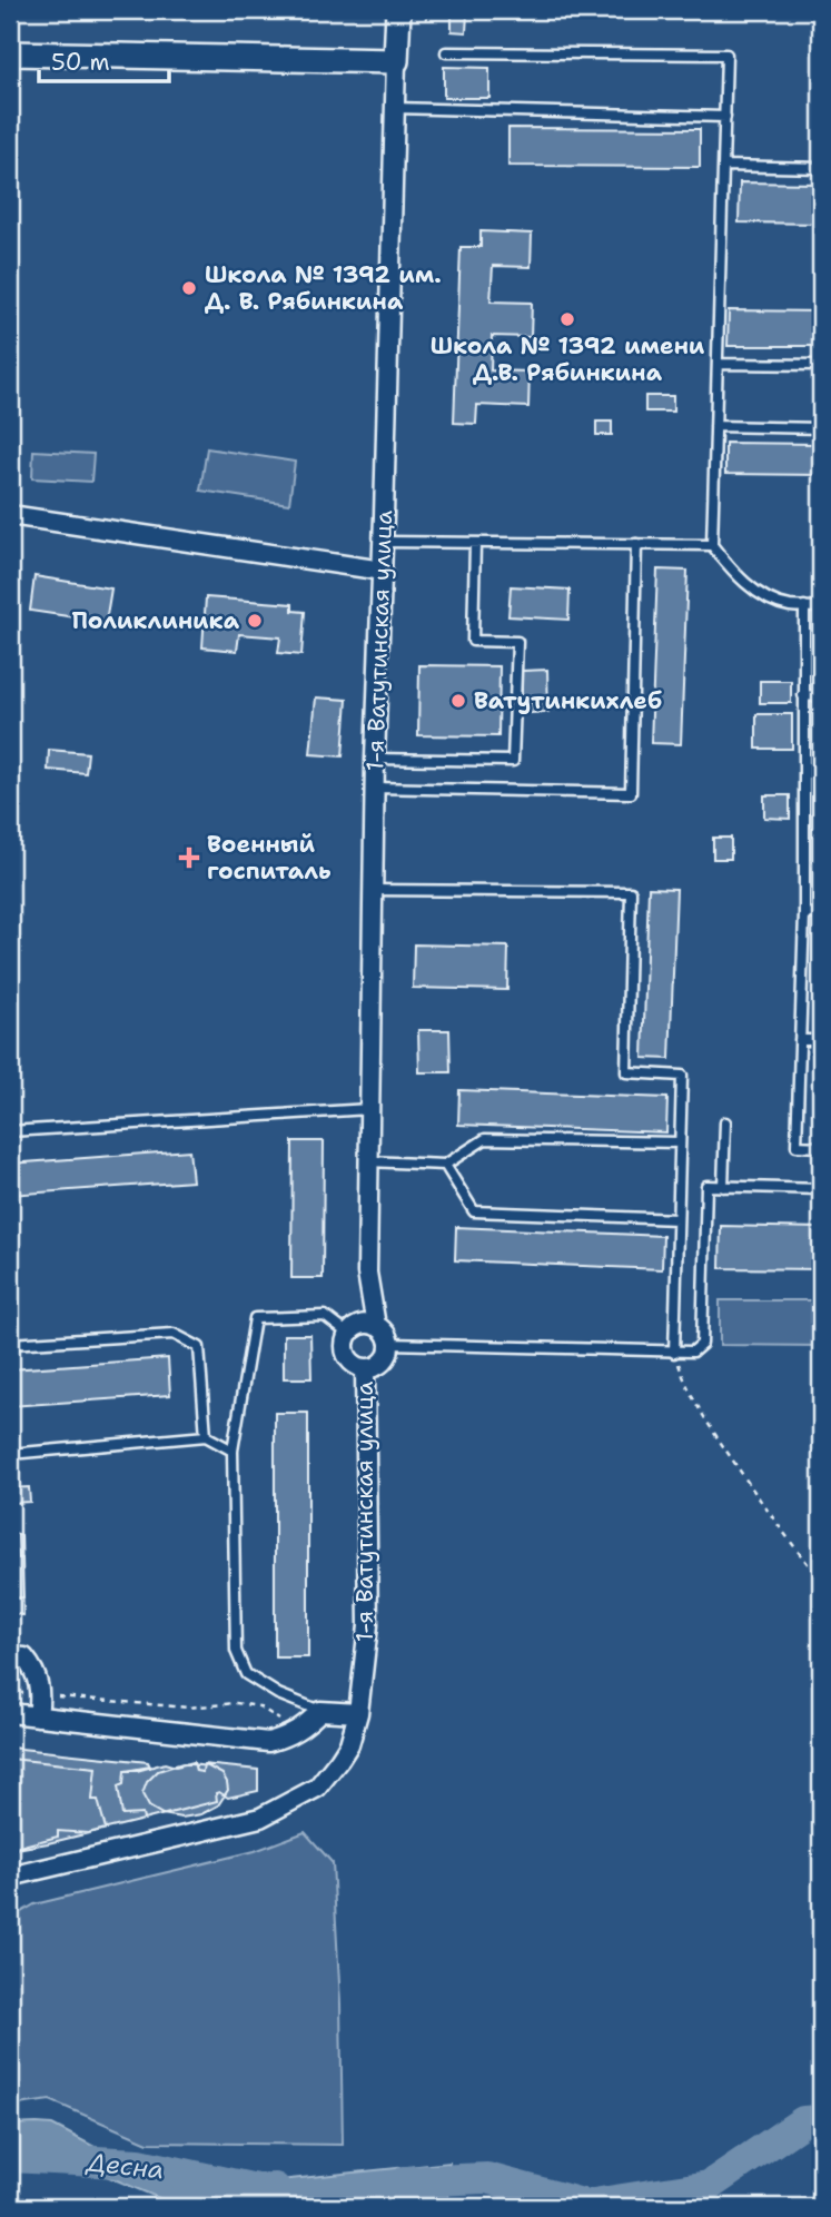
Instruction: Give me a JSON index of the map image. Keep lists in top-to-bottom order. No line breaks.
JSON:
{"streets":{"street":["1-я Ватутинская улица"]},"water":["Десна"],"places":{"other":["Школа № 1392 им. Д. В. Рябинкина","Школа № 1392 имени Д.В. Рябинкина","Поликлиника","Ватутинкихлеб"],"health":["Военный госпиталь"]},"scale_bar":"50 m"}
